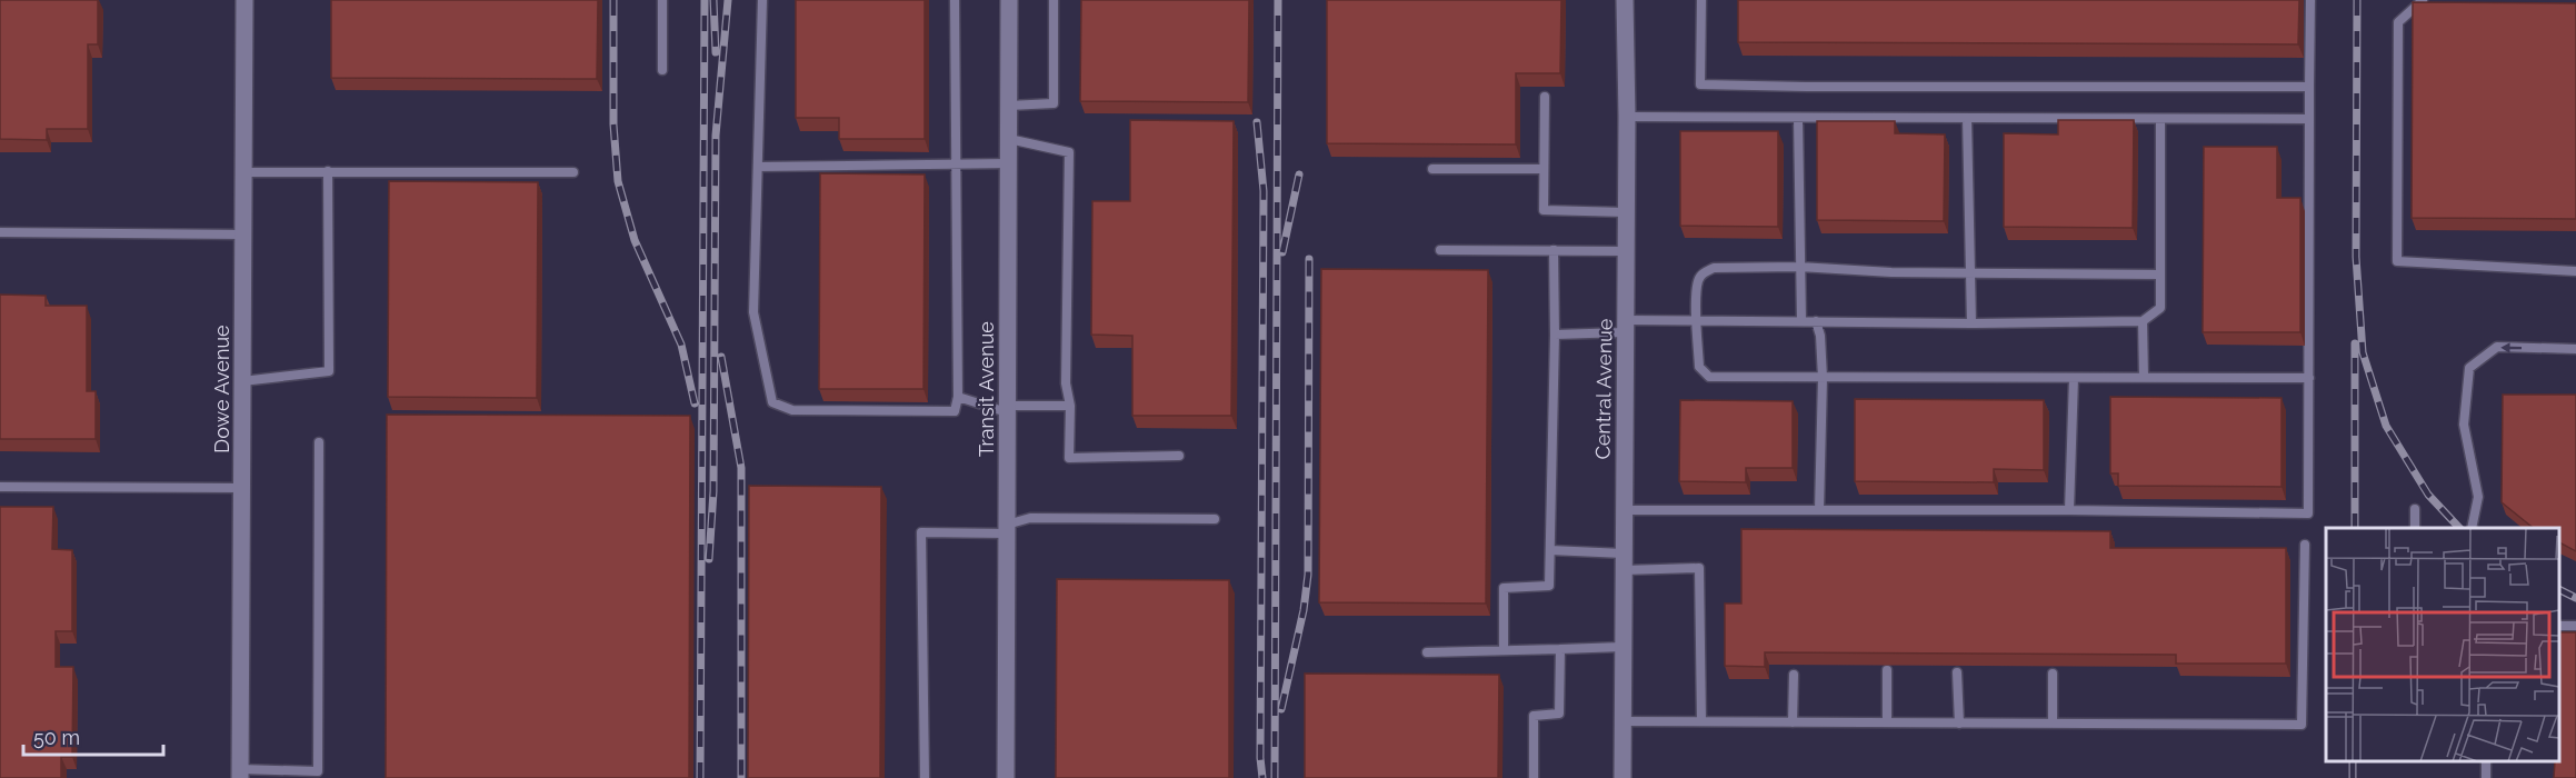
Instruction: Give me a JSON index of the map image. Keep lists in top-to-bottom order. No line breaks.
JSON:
{"streets":{"street":["Dowe Avenue","Transit Avenue","Central Avenue"]},"scale_bar":"50 m"}
